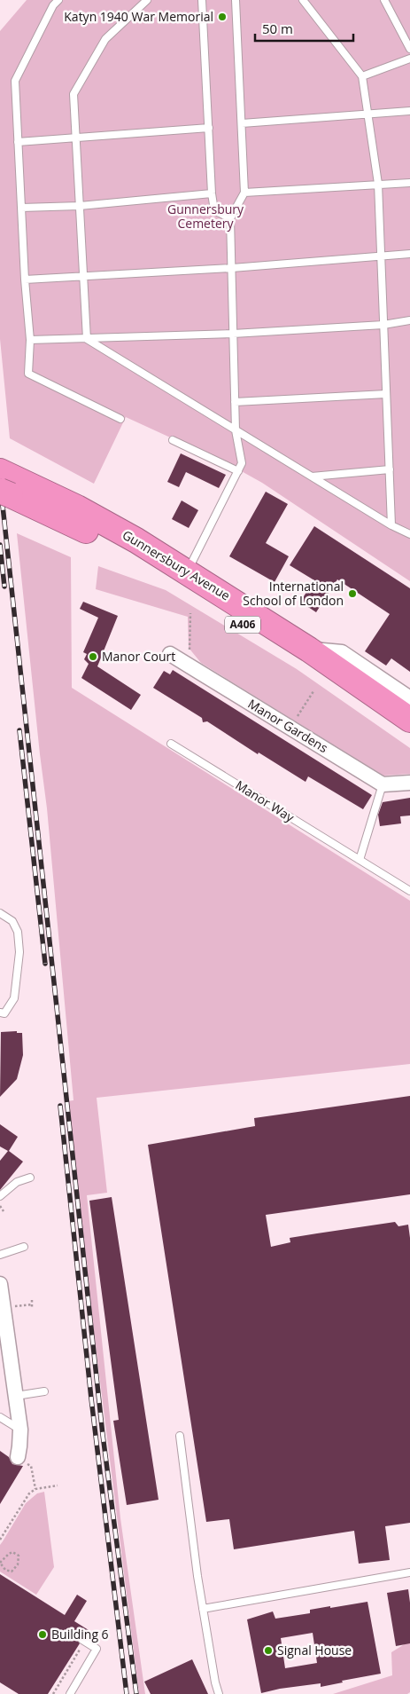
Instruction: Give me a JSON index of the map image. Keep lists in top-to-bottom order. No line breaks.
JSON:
{"streets":{"highway":["Gunnersbury Avenue","A406"],"street":["Manor Gardens"],"lane":["Manor Way"]},"parks":["Gunnersbury Cemetery"],"places":["Katyn 1940 War Memorial","International School of London","Manor Court","Building 6","Signal House"],"scale_bar":"50 m"}
